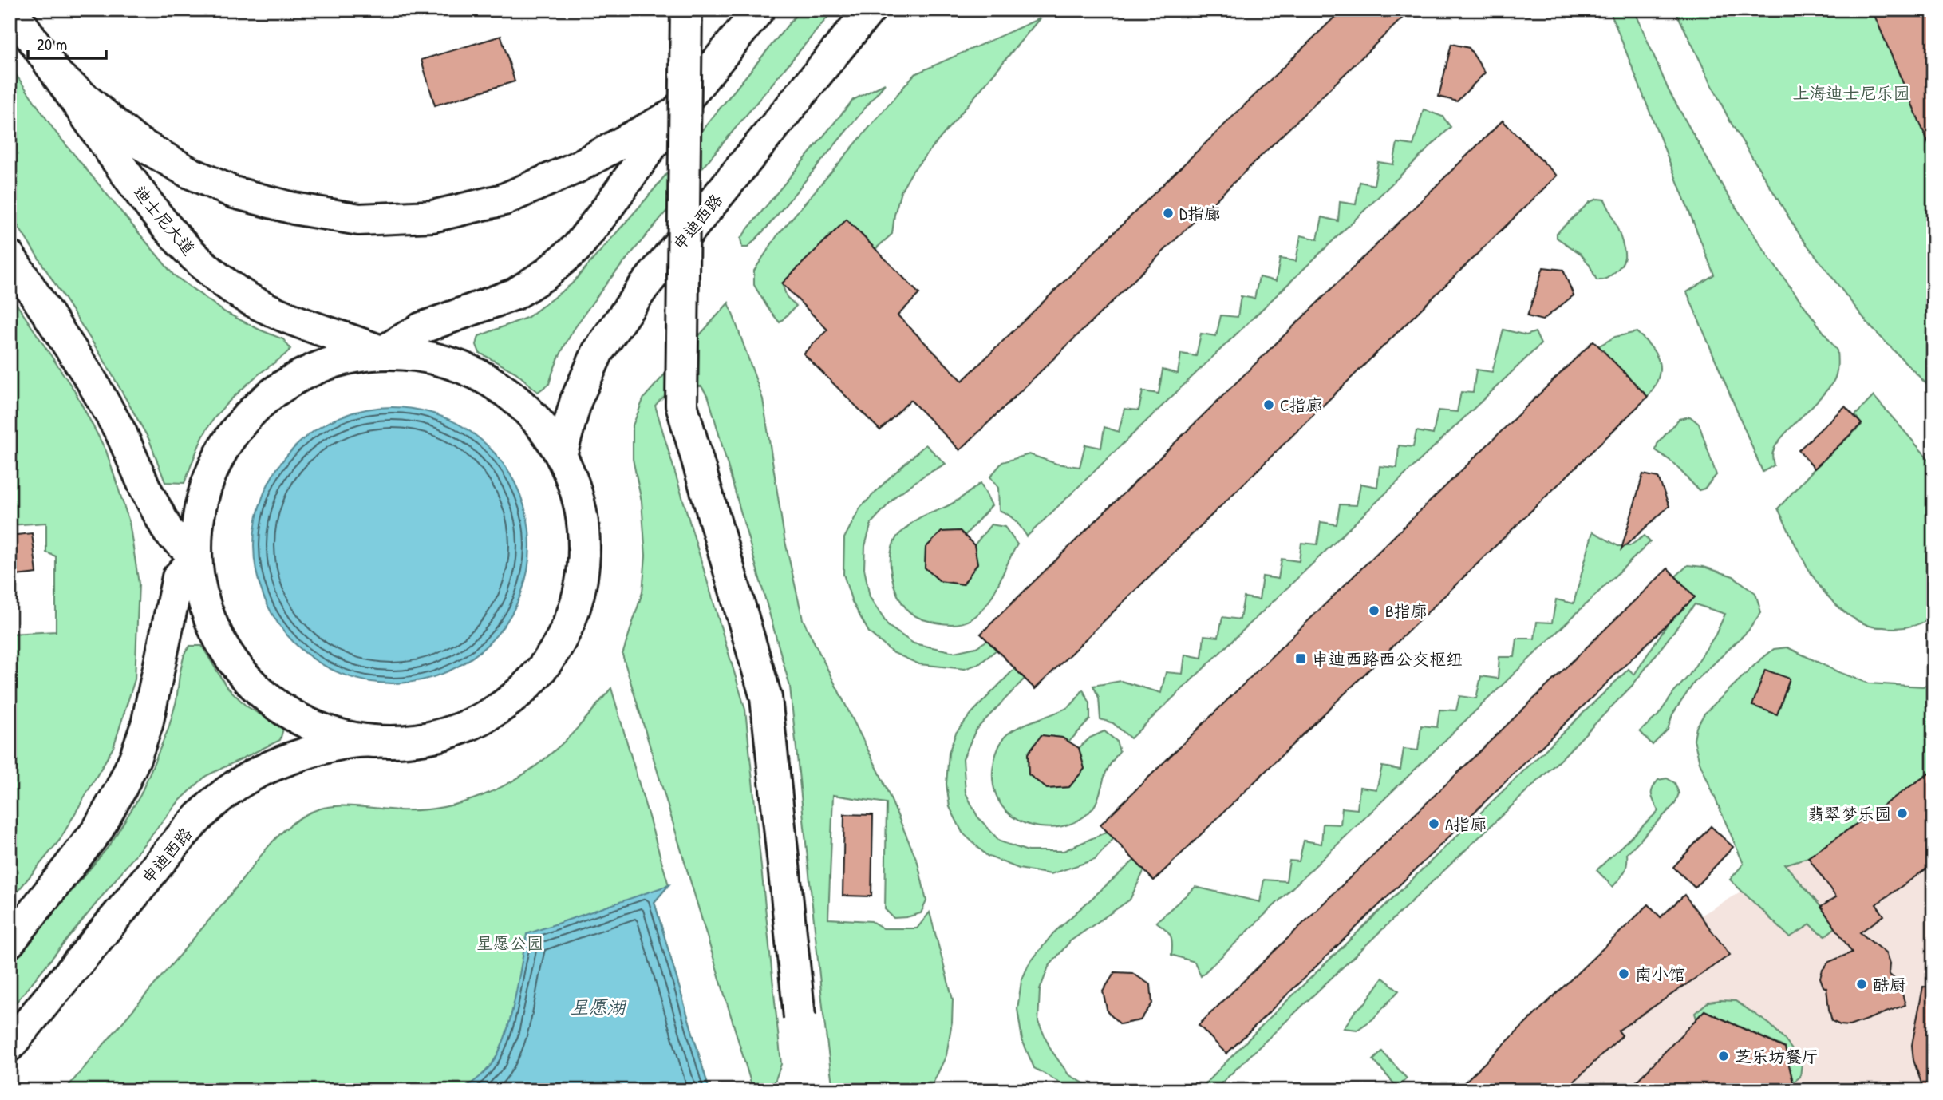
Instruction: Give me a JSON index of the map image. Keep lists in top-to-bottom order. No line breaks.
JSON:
{"streets":{"main road":["迪士尼大道","申迪西路"]},"water":["星愿湖"],"parks":["上海迪士尼乐园","星愿公园"],"places":{"other":["D指廊","C指廊","B指廊","翡翠梦乐园","A指廊","南小馆","酷厨","芝乐坊餐厅"],"transit":["申迪西路西公交枢纽"]},"scale_bar":"20 m"}
